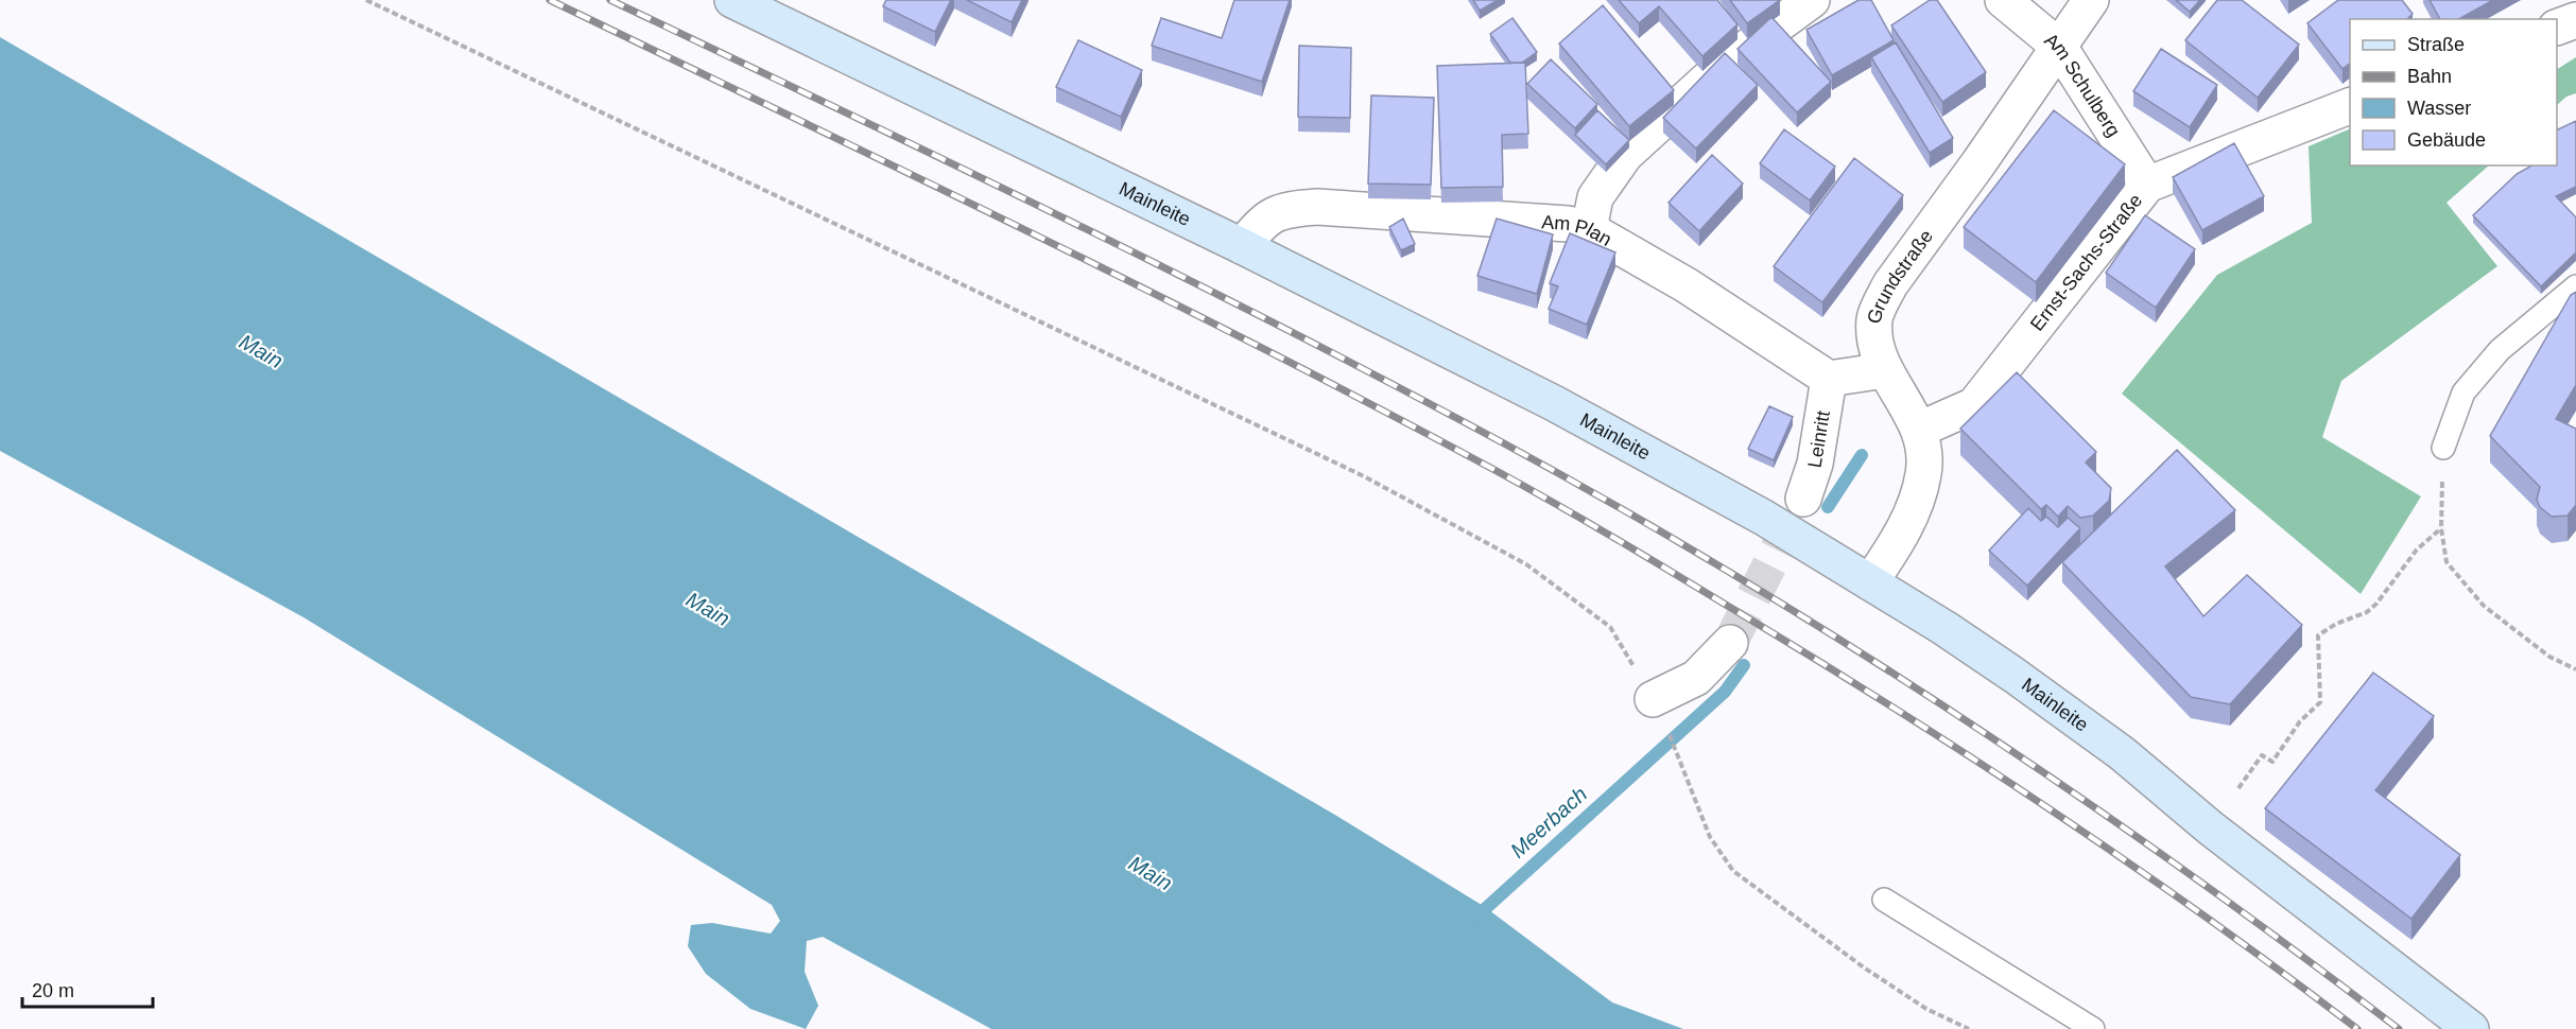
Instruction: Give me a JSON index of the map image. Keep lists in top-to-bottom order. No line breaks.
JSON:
{"streets":{"main road":["Mainleite"],"street":["Am Schulberg","Am Plan","Ernst-Sachs-Straße","Grundstraße","Leinritt"]},"crossings":[["Am Schulberg","Ernst-Sachs-Straße"],["Am Schulberg","Grundstraße"],["Mainleite","Am Plan"],["Mainleite","Grundstraße"],["Am Plan","Leinritt"],["Ernst-Sachs-Straße","Grundstraße"]],"water":["Main","Meerbach"],"legend":["Straße","Bahn","Wasser","Gebäude"],"scale_bar":"20 m"}
